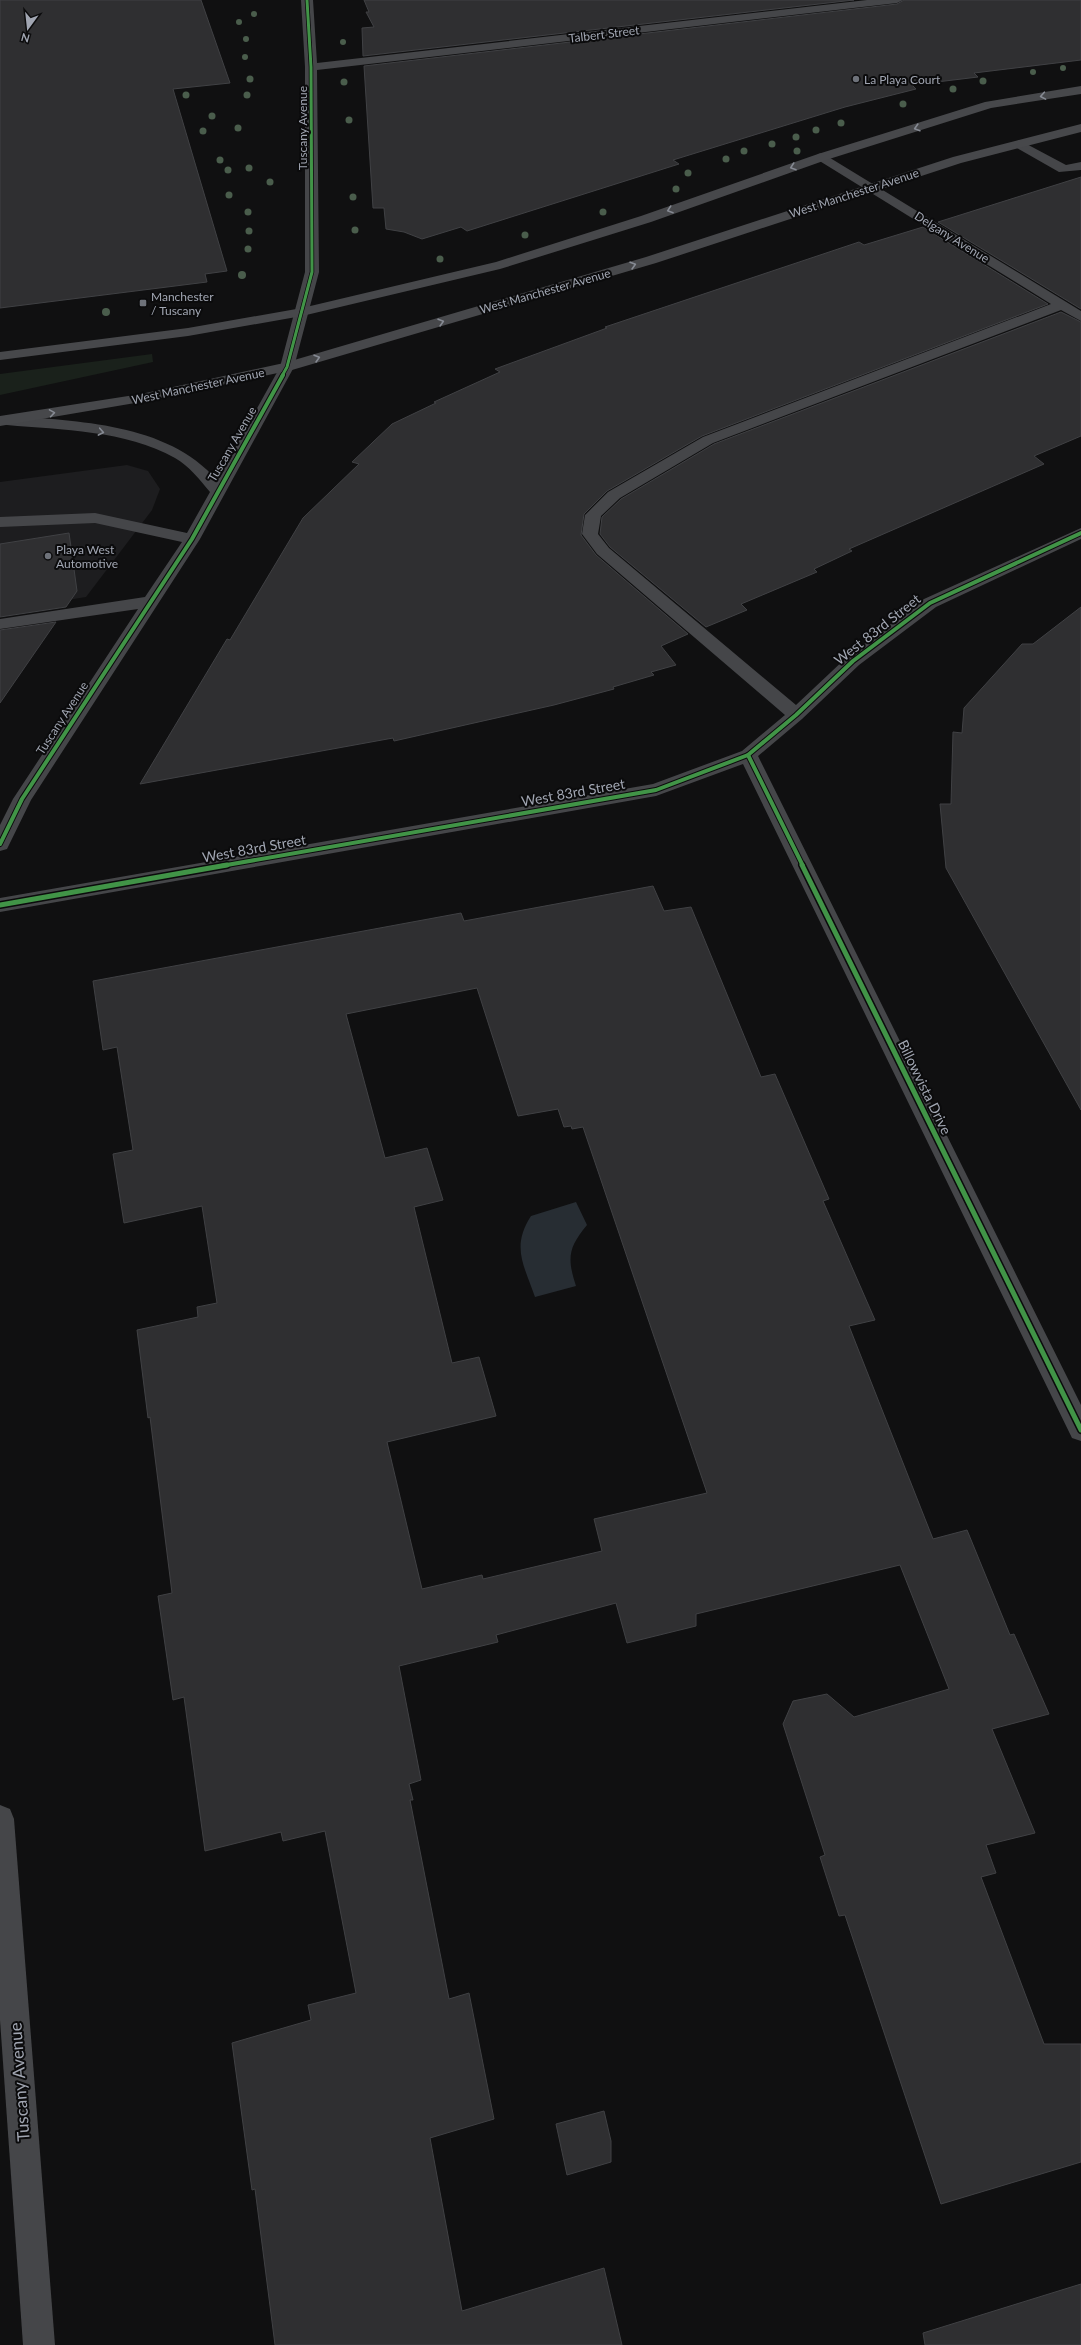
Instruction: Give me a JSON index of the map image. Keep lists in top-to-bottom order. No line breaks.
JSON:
{"streets":{"main road":["West Manchester Avenue"],"street":["Talbert Street","Tuscany Avenue","Delgany Avenue","West 83rd Street","Billowvista Drive"]},"crossings":[["Talbert Street","Tuscany Avenue"],["Tuscany Avenue","West Manchester Avenue"],["West Manchester Avenue","Delgany Avenue"],["West 83rd Street","Billowvista Drive"]],"places":{"other":["La Playa Court","Playa West Automotive"],"transit":["Manchester / Tuscany"]},"north":"bottom"}
